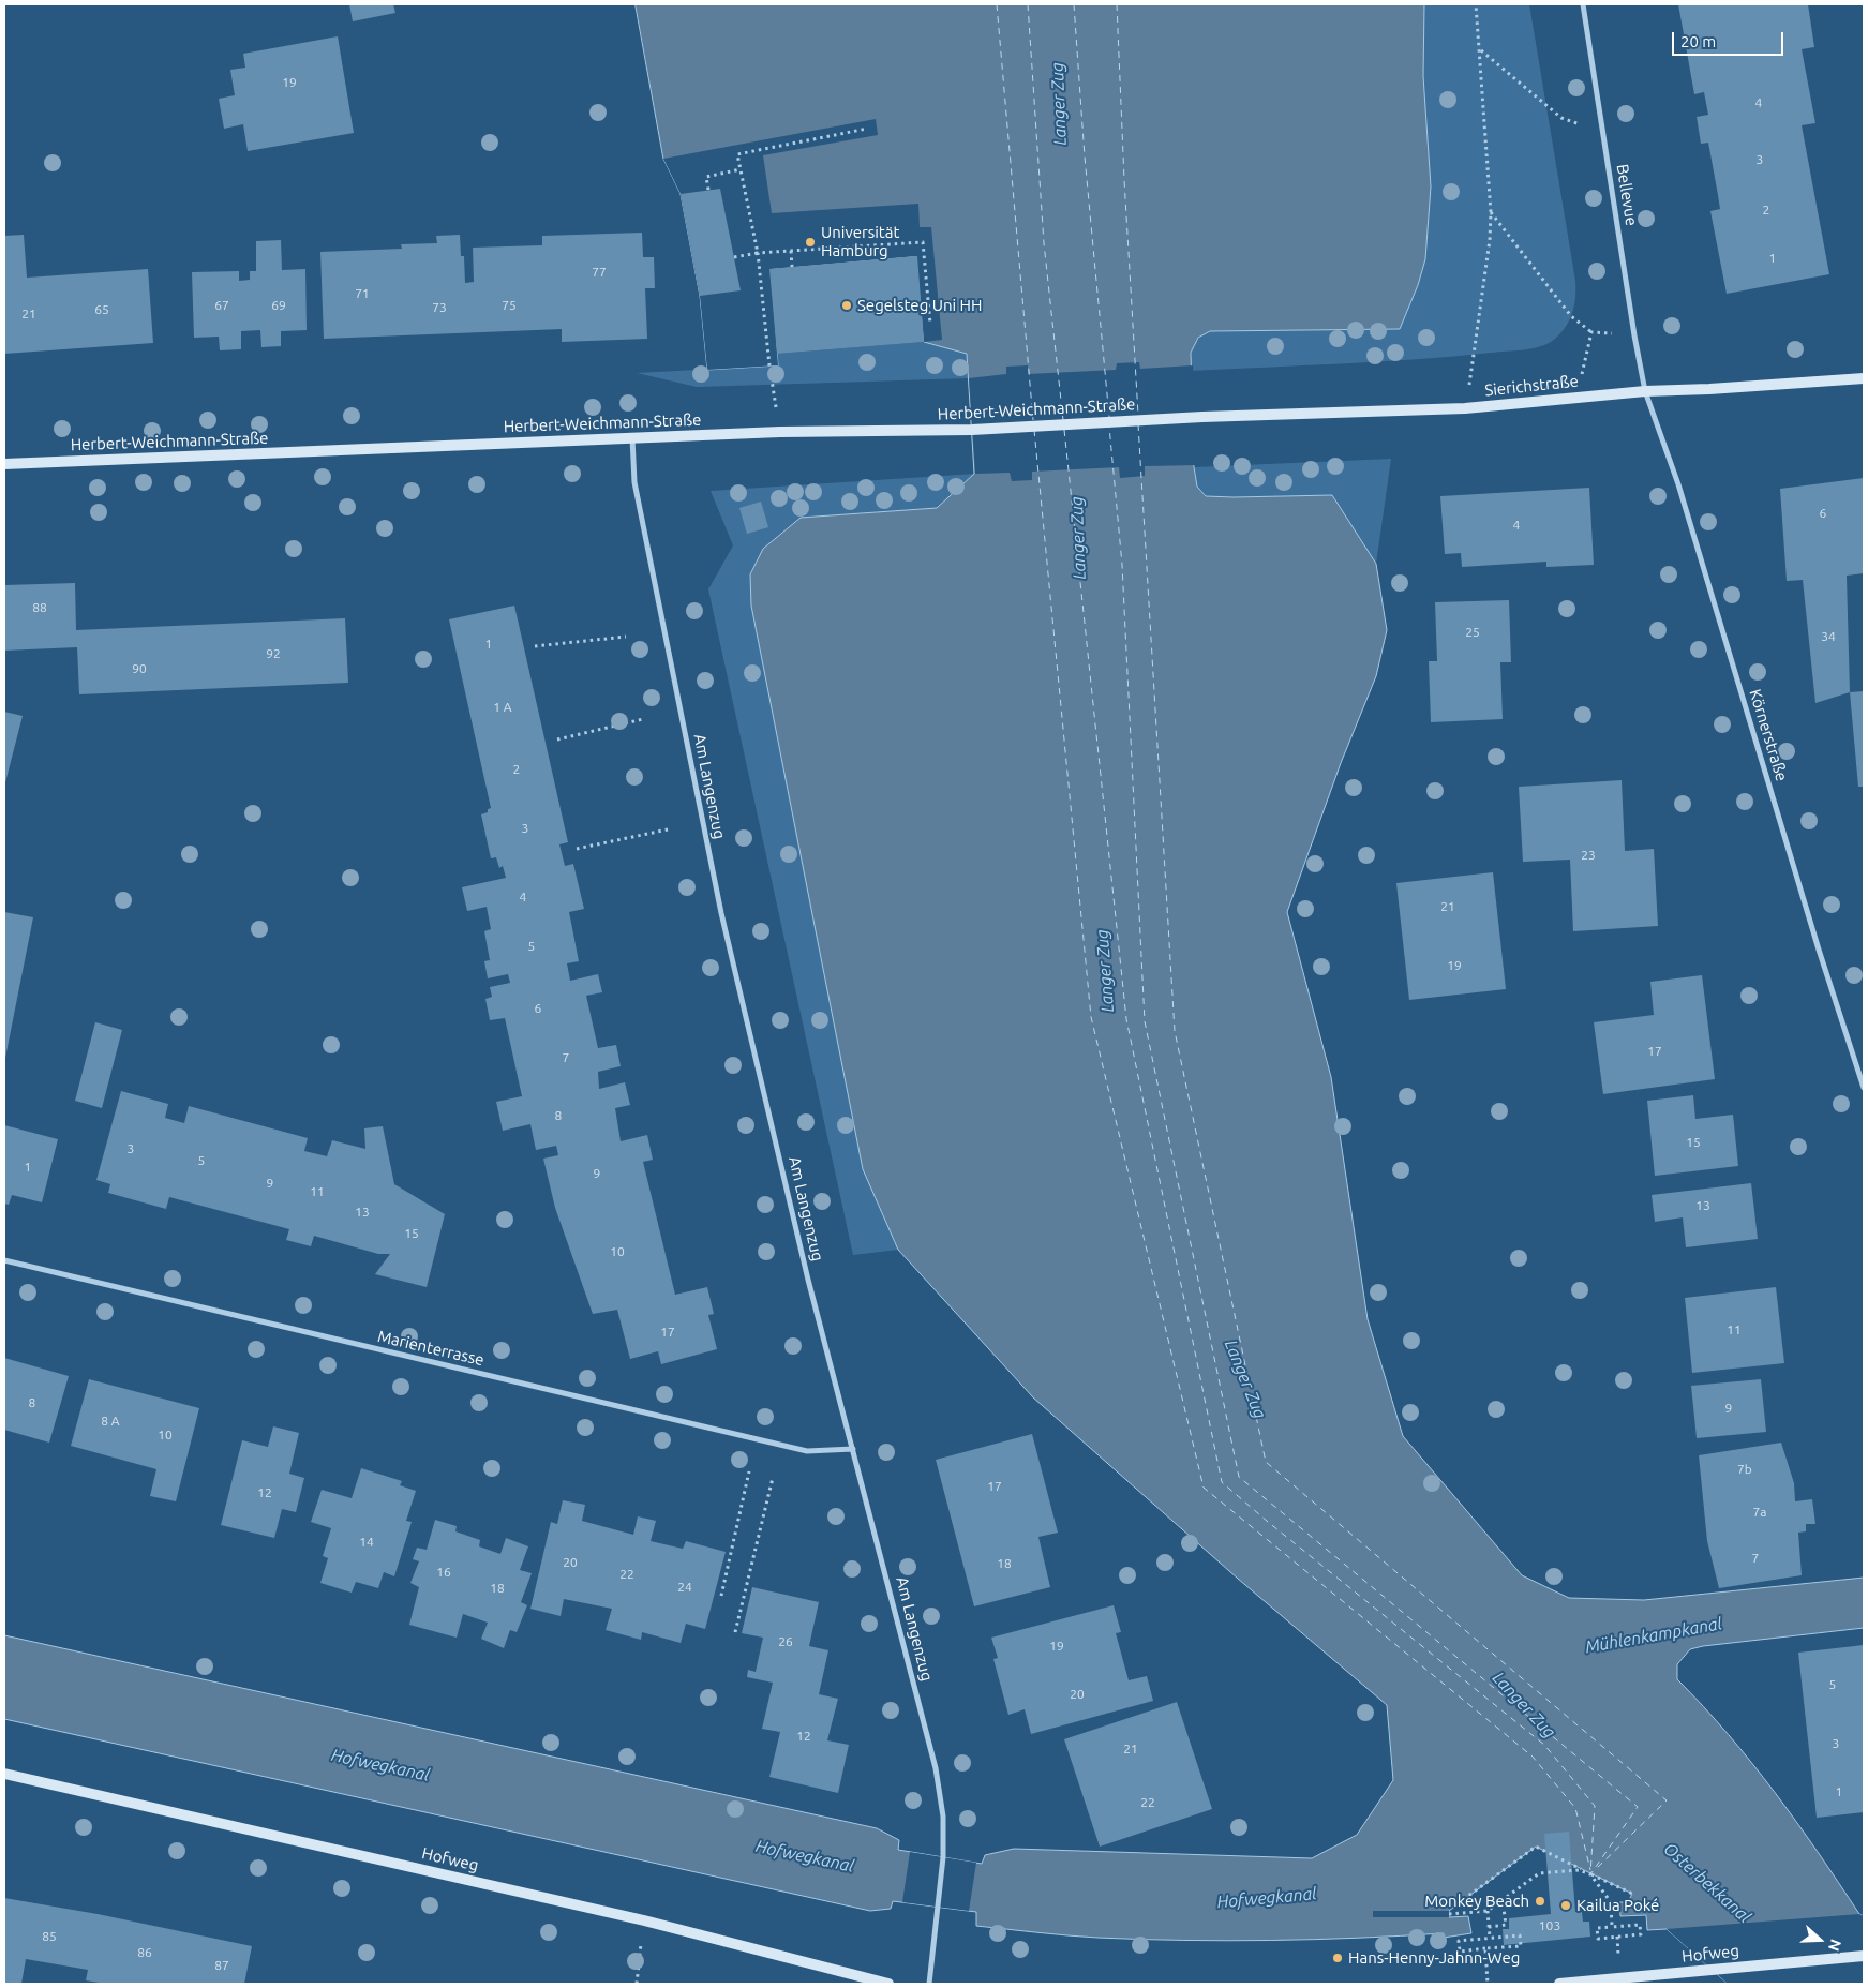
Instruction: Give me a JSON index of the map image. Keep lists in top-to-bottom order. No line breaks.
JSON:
{"streets":{"main road":["Sierichstraße","Herbert-Weichmann-Straße","Hofweg"],"street":["Bellevue","Körnerstraße","Am Langenzug","Marienterrasse"]},"crossings":[["Bellevue","Sierichstraße"],["Bellevue","Körnerstraße"],["Sierichstraße","Herbert-Weichmann-Straße"],["Sierichstraße","Körnerstraße"],["Herbert-Weichmann-Straße","Am Langenzug"],["Am Langenzug","Marienterrasse"]],"water":["Langer Zug","Mühlenkampkanal","Hofwegkanal","Osterbekkanal"],"places":["Universität Hamburg","Segelsteg Uni HH","Monkey Beach","Kailua Poké","Hans-Henny-Jahnn-Weg"],"house_numbers":["19","4","3","2","1","77","71","67","69","75","73","65","21","6","4","88","25","34","1","92","90","1 A","2","3","23","4","21","5","19","6","17","7","8","15","3","5","1","9","9","11","13","13","15","10","11","17","8","9","8 A","10","7b","17","12","7a","14","7","20","18","16","22","24","18","26","19","5","20","12","3","21","1","22","103","85","86","87"],"scale_bar":"20 m","north":"right"}
